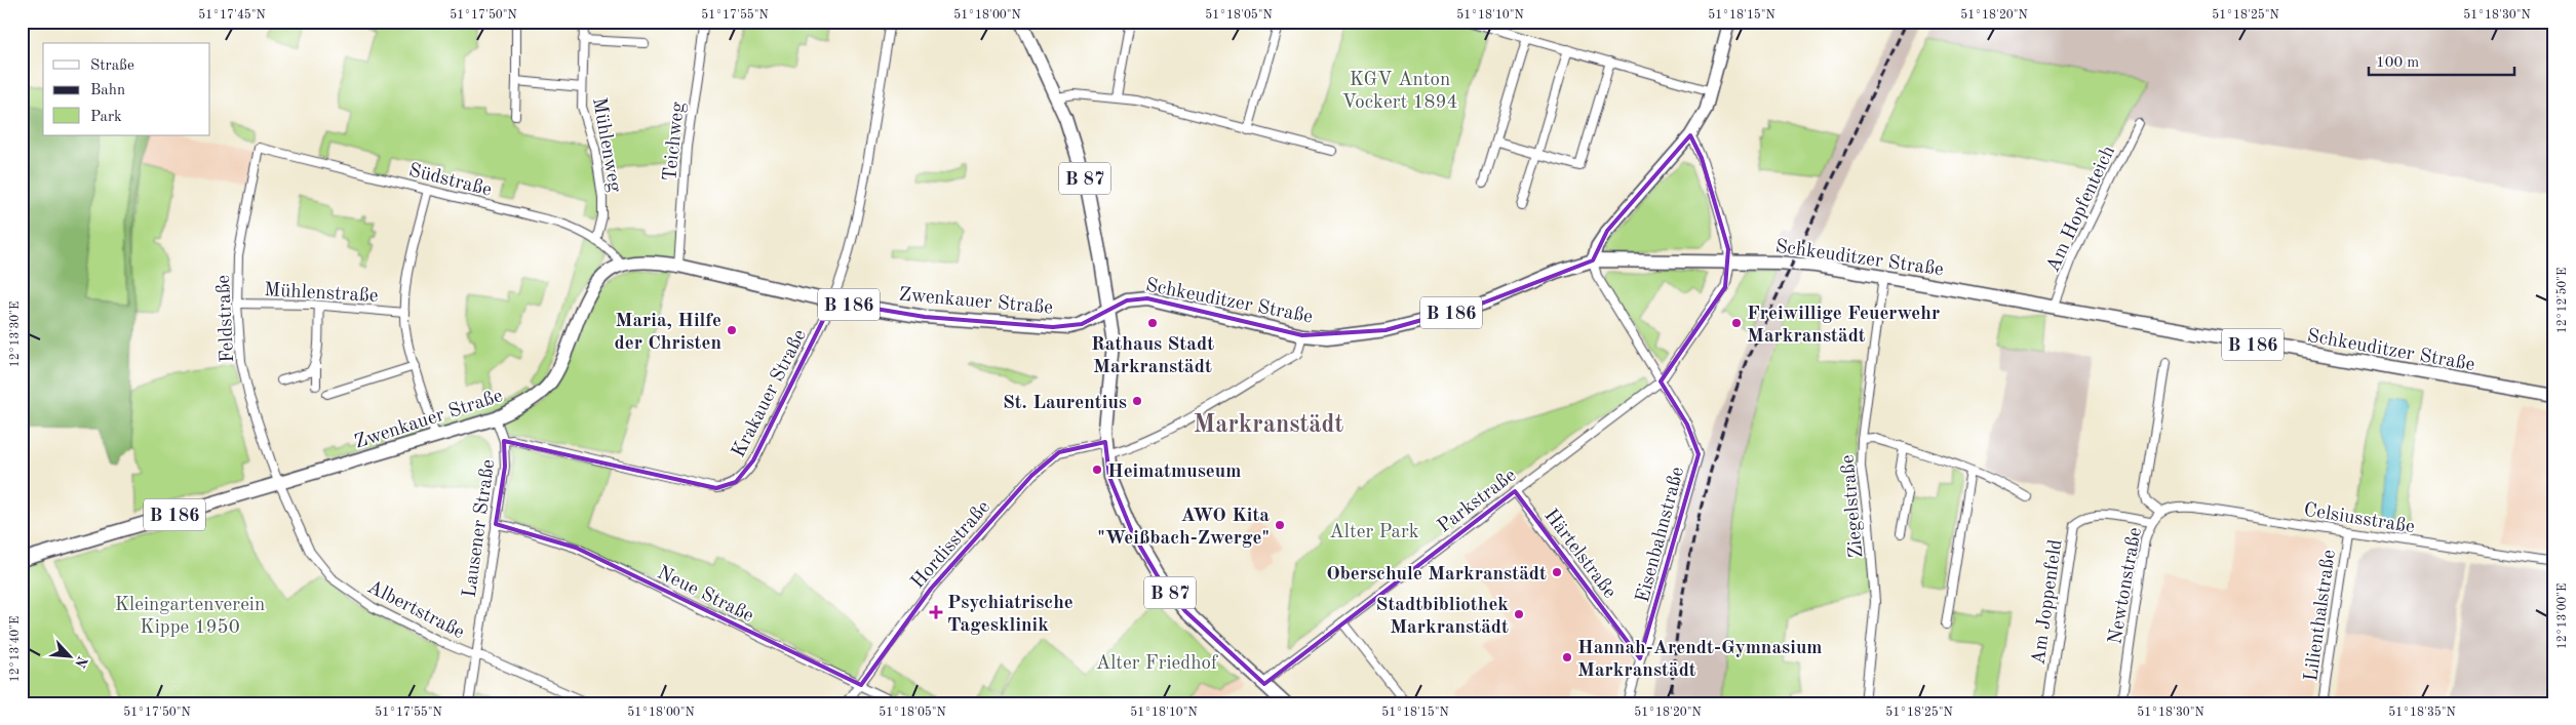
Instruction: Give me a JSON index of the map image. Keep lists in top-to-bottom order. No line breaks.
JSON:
{"streets":{"main road":["B 87","Schkeuditzer Straße","Zwenkauer Straße","B 186"],"street":["Teichweg","Mühlenweg","Südstraße","Am Hopfenteich","Mühlenstraße","Feldstraße","Krakauer Straße","Parkstraße","Ziegelstraße","Celsiusstraße","Lausener Straße","Eisenbahnstraße","Hordisstraße","Härtelstraße","Newtonstraße","Neue Straße","Am Joppenfeld","Albertstraße","Lilienthalstraße"]},"crossings":[["Teichweg","Zwenkauer Straße"],["Mühlenweg","Südstraße"],["Südstraße","Zwenkauer Straße"],["Südstraße","Feldstraße"],["B 87","Schkeuditzer Straße"],["B 87","Zwenkauer Straße"],["B 87","Parkstraße"],["B 87","Hordisstraße"],["Am Hopfenteich","Schkeuditzer Straße"],["Schkeuditzer Straße","Zwenkauer Straße"],["Schkeuditzer Straße","Parkstraße"],["Schkeuditzer Straße","Ziegelstraße"],["Schkeuditzer Straße","Eisenbahnstraße"],["Schkeuditzer Straße","Hordisstraße"],["Mühlenstraße","Feldstraße"],["Zwenkauer Straße","Feldstraße"],["Zwenkauer Straße","Krakauer Straße"],["Zwenkauer Straße","Lausener Straße"],["Zwenkauer Straße","Albertstraße"],["Feldstraße","Albertstraße"],["Krakauer Straße","Lausener Straße"],["Parkstraße","Eisenbahnstraße"],["Parkstraße","Härtelstraße"],["Celsiusstraße","Newtonstraße"],["Celsiusstraße","Lilienthalstraße"],["Lausener Straße","Neue Straße"],["Lausener Straße","Albertstraße"],["Eisenbahnstraße","Härtelstraße"],["Hordisstraße","Neue Straße"],["Newtonstraße","Am Joppenfeld"]],"districts":["Markranstädt"],"parks":["KGV Anton Vockert 1894","Alter Park","Kleingartenverein Kippe 1950","Alter Friedhof"],"places":{"other":["Rathaus Stadt Markranstädt","Freiwillige Feuerwehr Markranstädt","Maria, Hilfe der Christen","St. Laurentius","Heimatmuseum","AWO Kita \"Weißbach-Zwerge\"","Oberschule Markranstädt","Stadtbibliothek Markranstädt","Hannah-Arendt-Gymnasium Markranstädt"],"health":["Psychiatrische Tagesklinik"]},"legend":["Straße","Bahn","Park"],"scale_bar":"100 m","north":"bottom right","coordinates":["51°17'45\"N","51°17'50\"N","51°17'55\"N","51°18'00\"N","51°18'05\"N","51°18'10\"N","51°18'15\"N","51°18'20\"N","51°18'25\"N","51°18'30\"N","12°12'50\"E","12°13'30\"E","12°13'00\"E","12°13'40\"E","51°18'35\"N"]}
